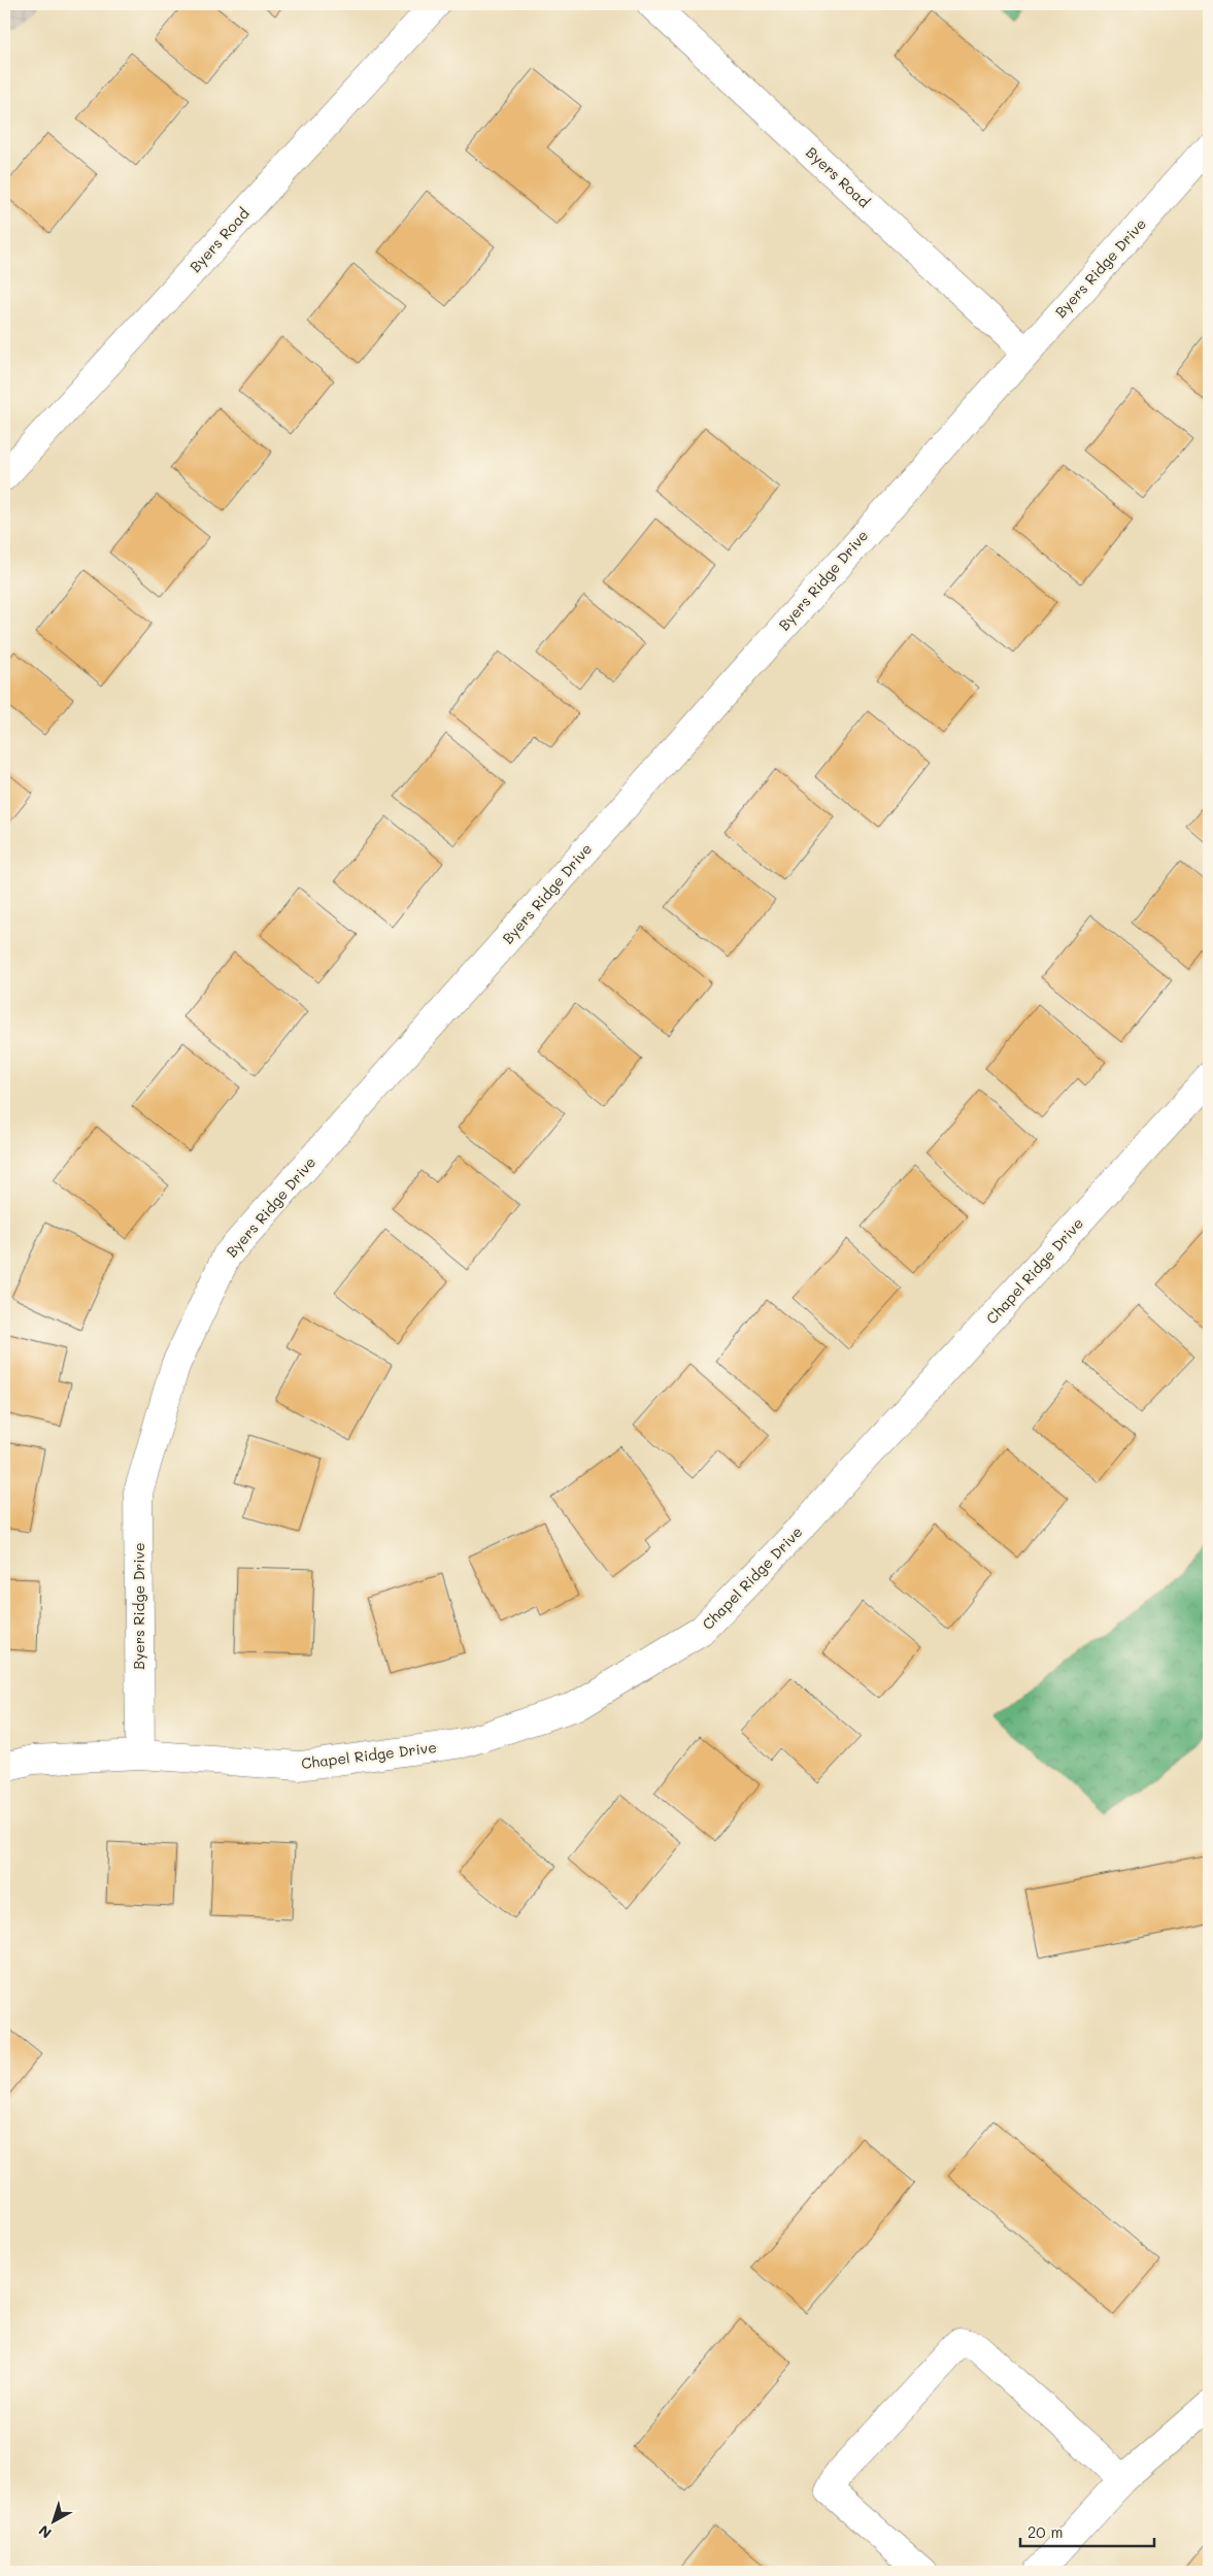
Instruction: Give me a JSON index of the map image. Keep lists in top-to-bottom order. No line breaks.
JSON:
{"streets":{"street":["Byers Road","Byers Ridge Drive","Chapel Ridge Drive"]},"crossings":[["Byers Road","Byers Ridge Drive"],["Byers Ridge Drive","Chapel Ridge Drive"]],"scale_bar":"20 m","north":"bottom left"}
